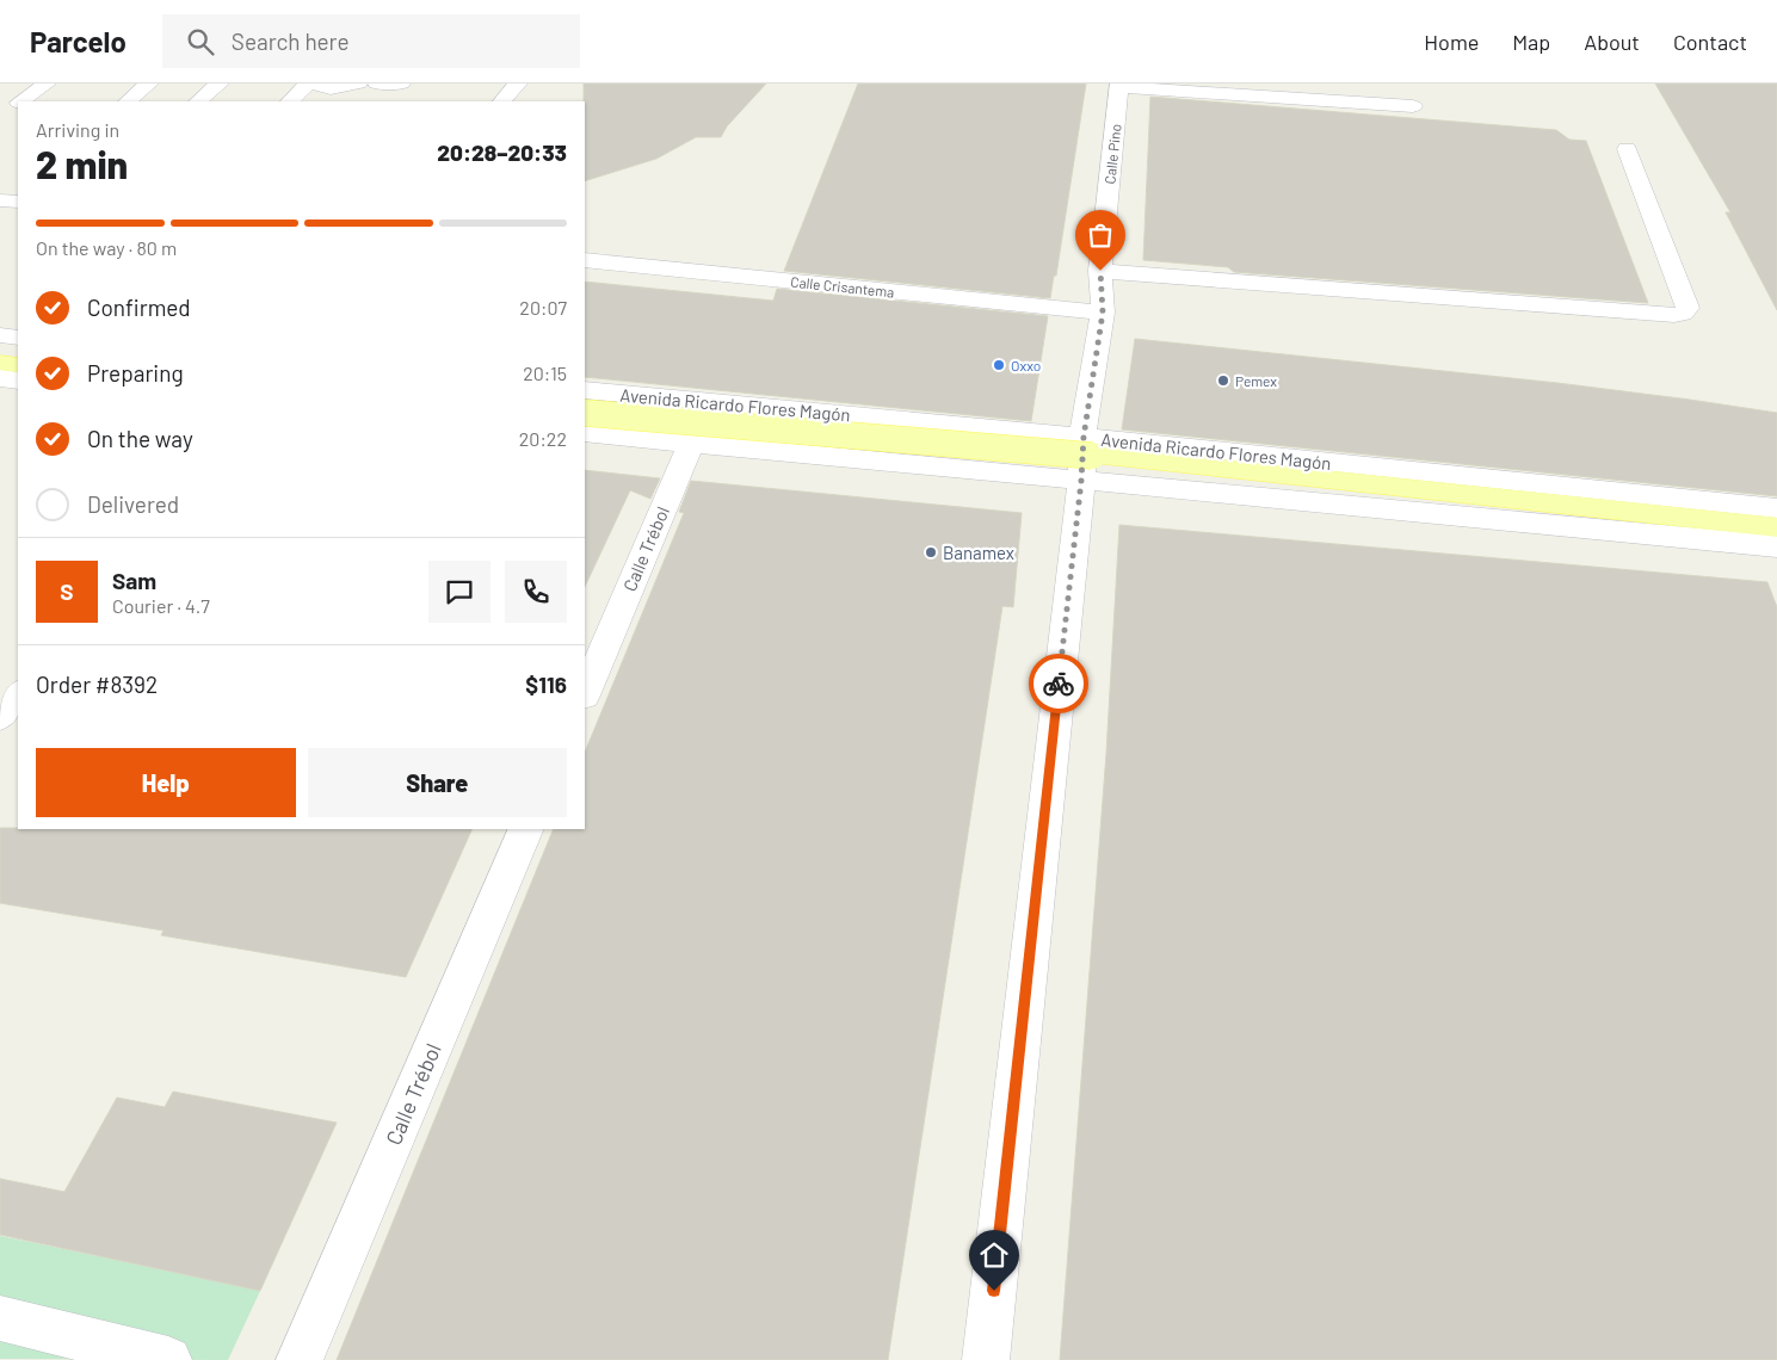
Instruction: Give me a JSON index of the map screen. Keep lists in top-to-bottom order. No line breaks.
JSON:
{"streets":{"main road":["Avenida Ricardo Flores Magón"],"street":["Calle Pino","Calle Crisantema","Calle Trébol"]},"crossings":[["Calle Pino","Calle Crisantema"],["Calle Pino","Avenida Ricardo Flores Magón"],["Avenida Ricardo Flores Magón","Calle Trébol"]],"places":["Oxxo","Pemex","Banamex"],"page":{"header":"Parcelo","search":"Search here","nav":["Home","Map","About","Contact"],"heading":["2 min","Arriving in","20:28–20:33"],"panel":["Sam","Courier · 4.7","Order #8392","$116"],"bar":"On the way · 80 m","list":[["Confirmed","20:07"],["Preparing","20:15"],["On the way","20:22"],"Delivered"],"round":"S","buttons":["Help","Share"]}}
